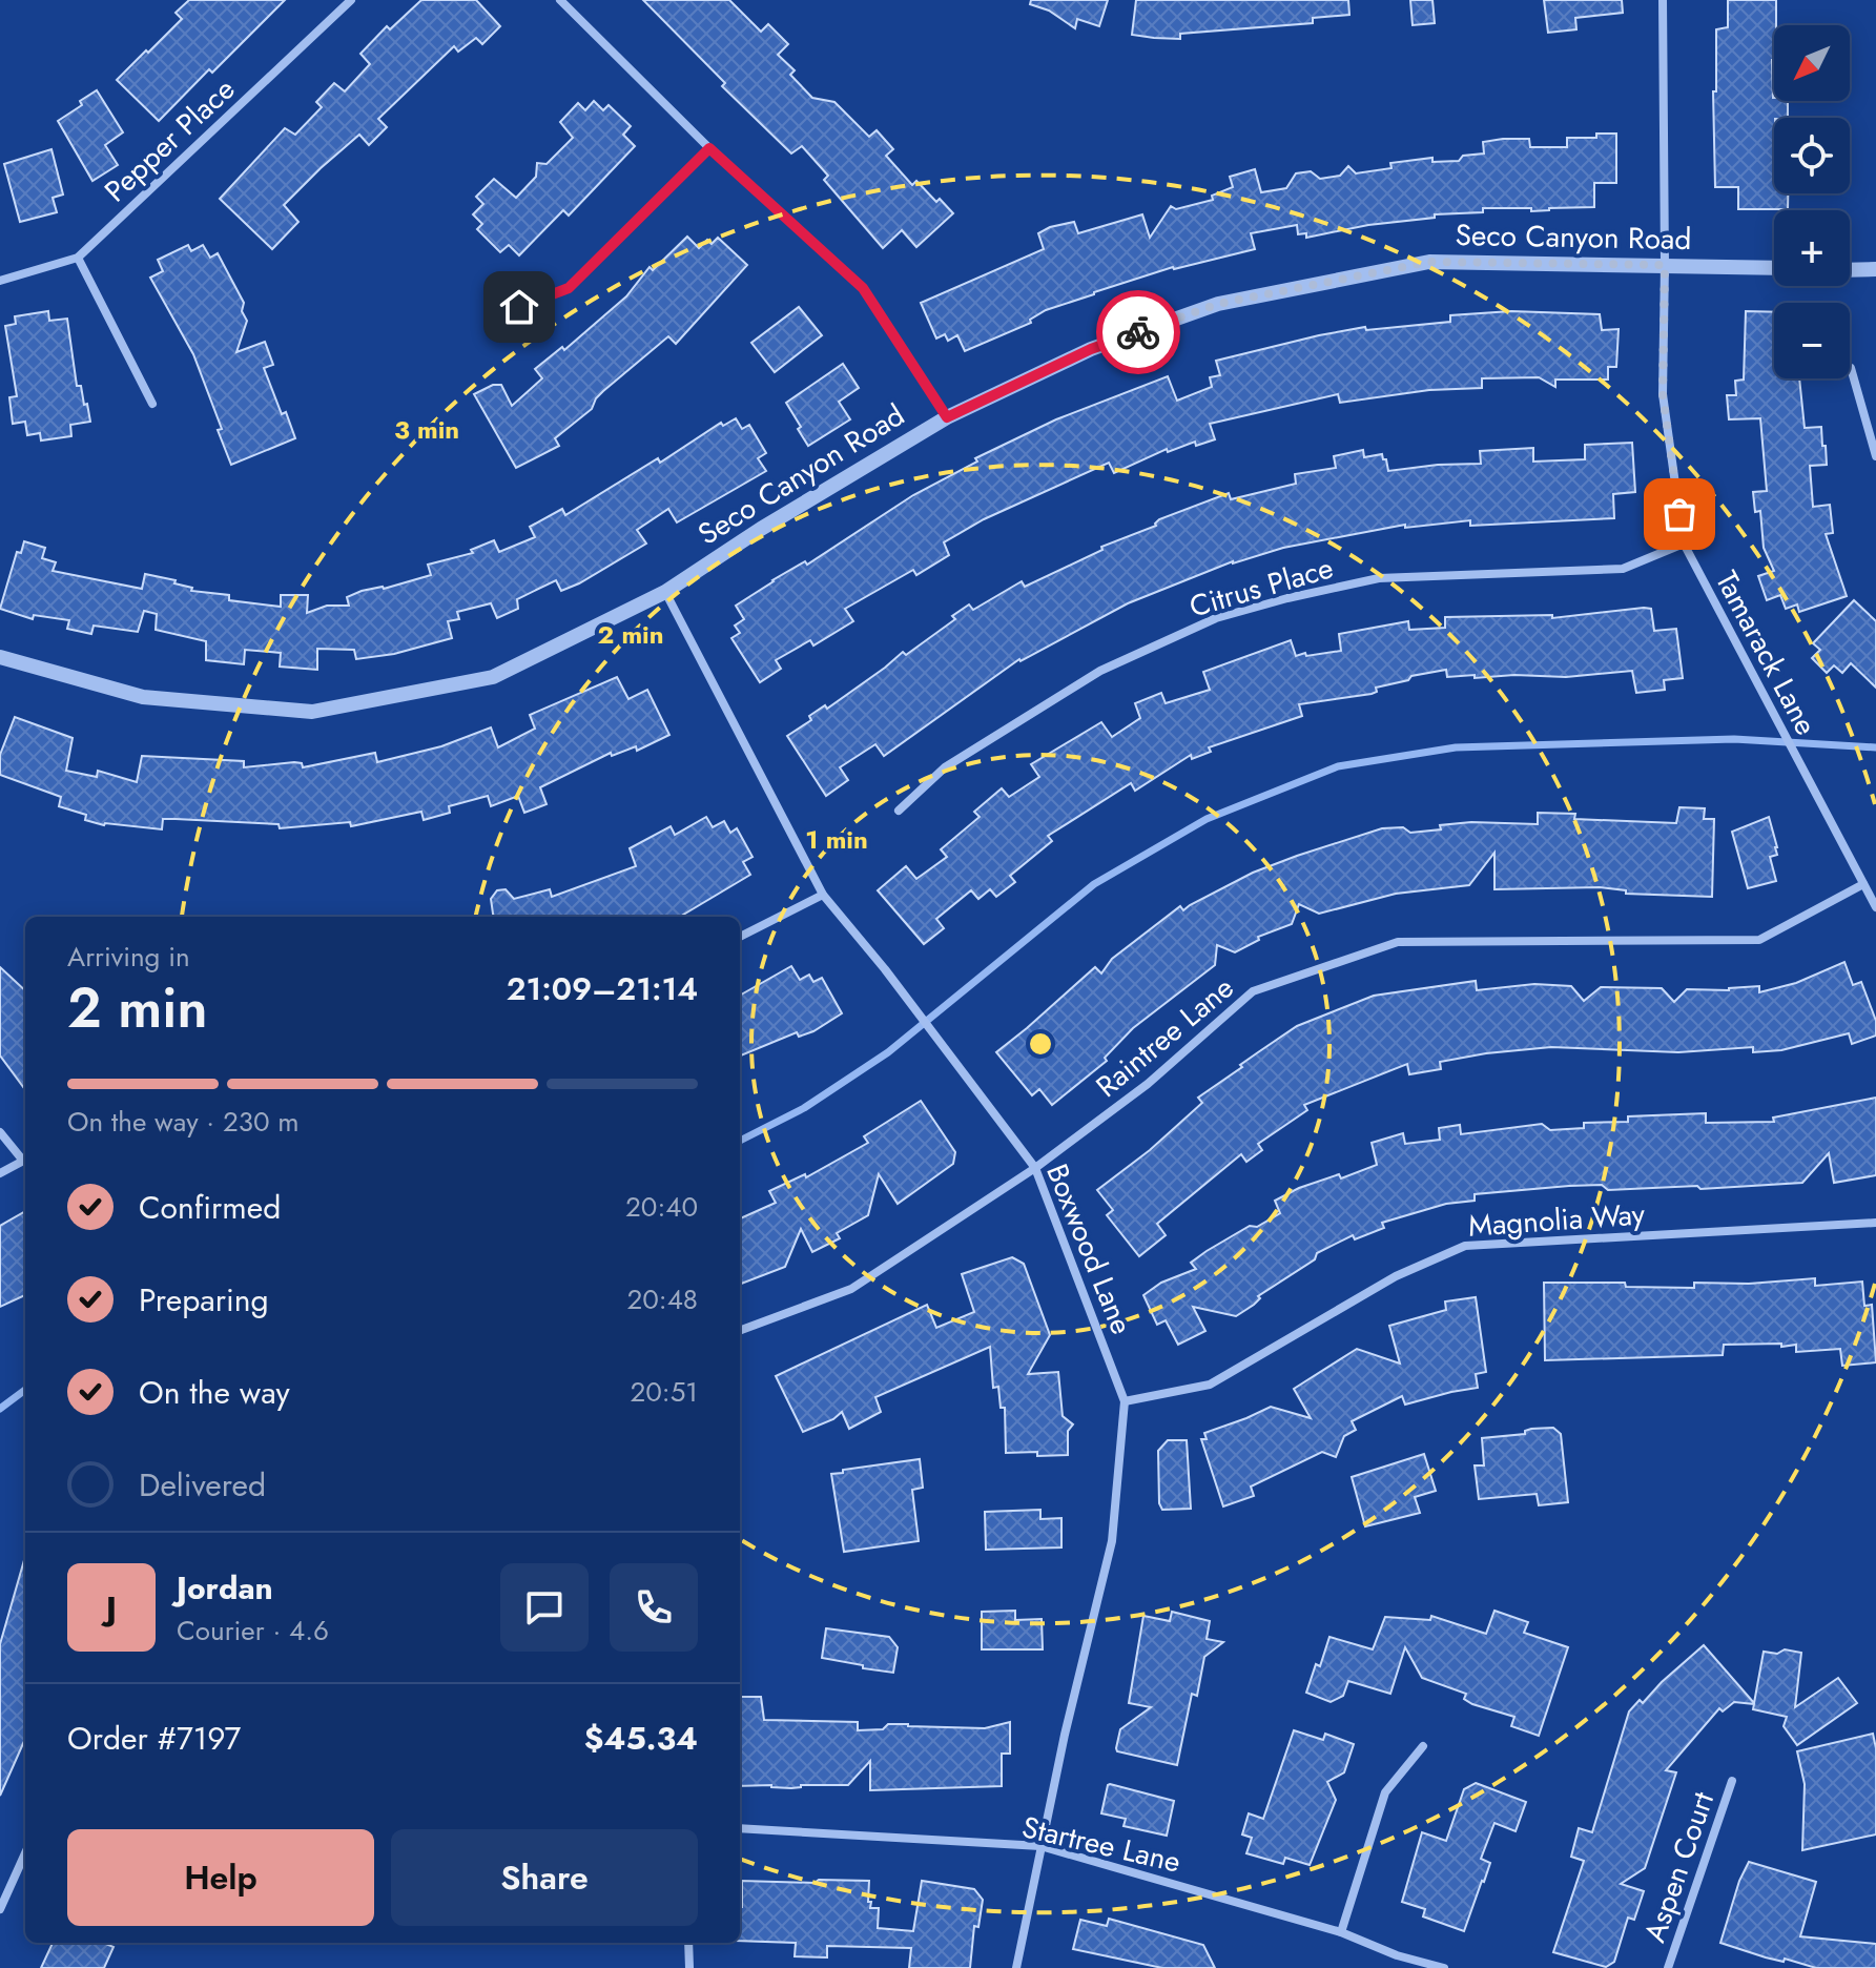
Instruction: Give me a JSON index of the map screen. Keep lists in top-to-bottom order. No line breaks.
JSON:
{"streets":{"street":["Pepper Place","Seco Canyon Road","Citrus Place","Tamarack Lane","Raintree Lane","Magnolia Way","Boxwood Lane","Startree Lane","Aspen Court"]},"crossings":[["Seco Canyon Road","Tamarack Lane"],["Seco Canyon Road","Boxwood Lane"],["Citrus Place","Tamarack Lane"],["Tamarack Lane","Raintree Lane"],["Raintree Lane","Boxwood Lane"],["Magnolia Way","Boxwood Lane"],["Boxwood Lane","Startree Lane"]],"north":"bottom left","page":{"map_buttons":["+","−"],"heading":["2 min","Arriving in","21:09–21:14"],"panel":["Jordan","Courier · 4.6","Order #7197","$45.34"],"bar":"On the way · 230 m","list":[["Confirmed","20:40"],["Preparing","20:48"],["On the way","20:51"],"Delivered"],"round":"J","buttons":["Help","Share"]},"rings":["3 min","2 min","1 min"]}
